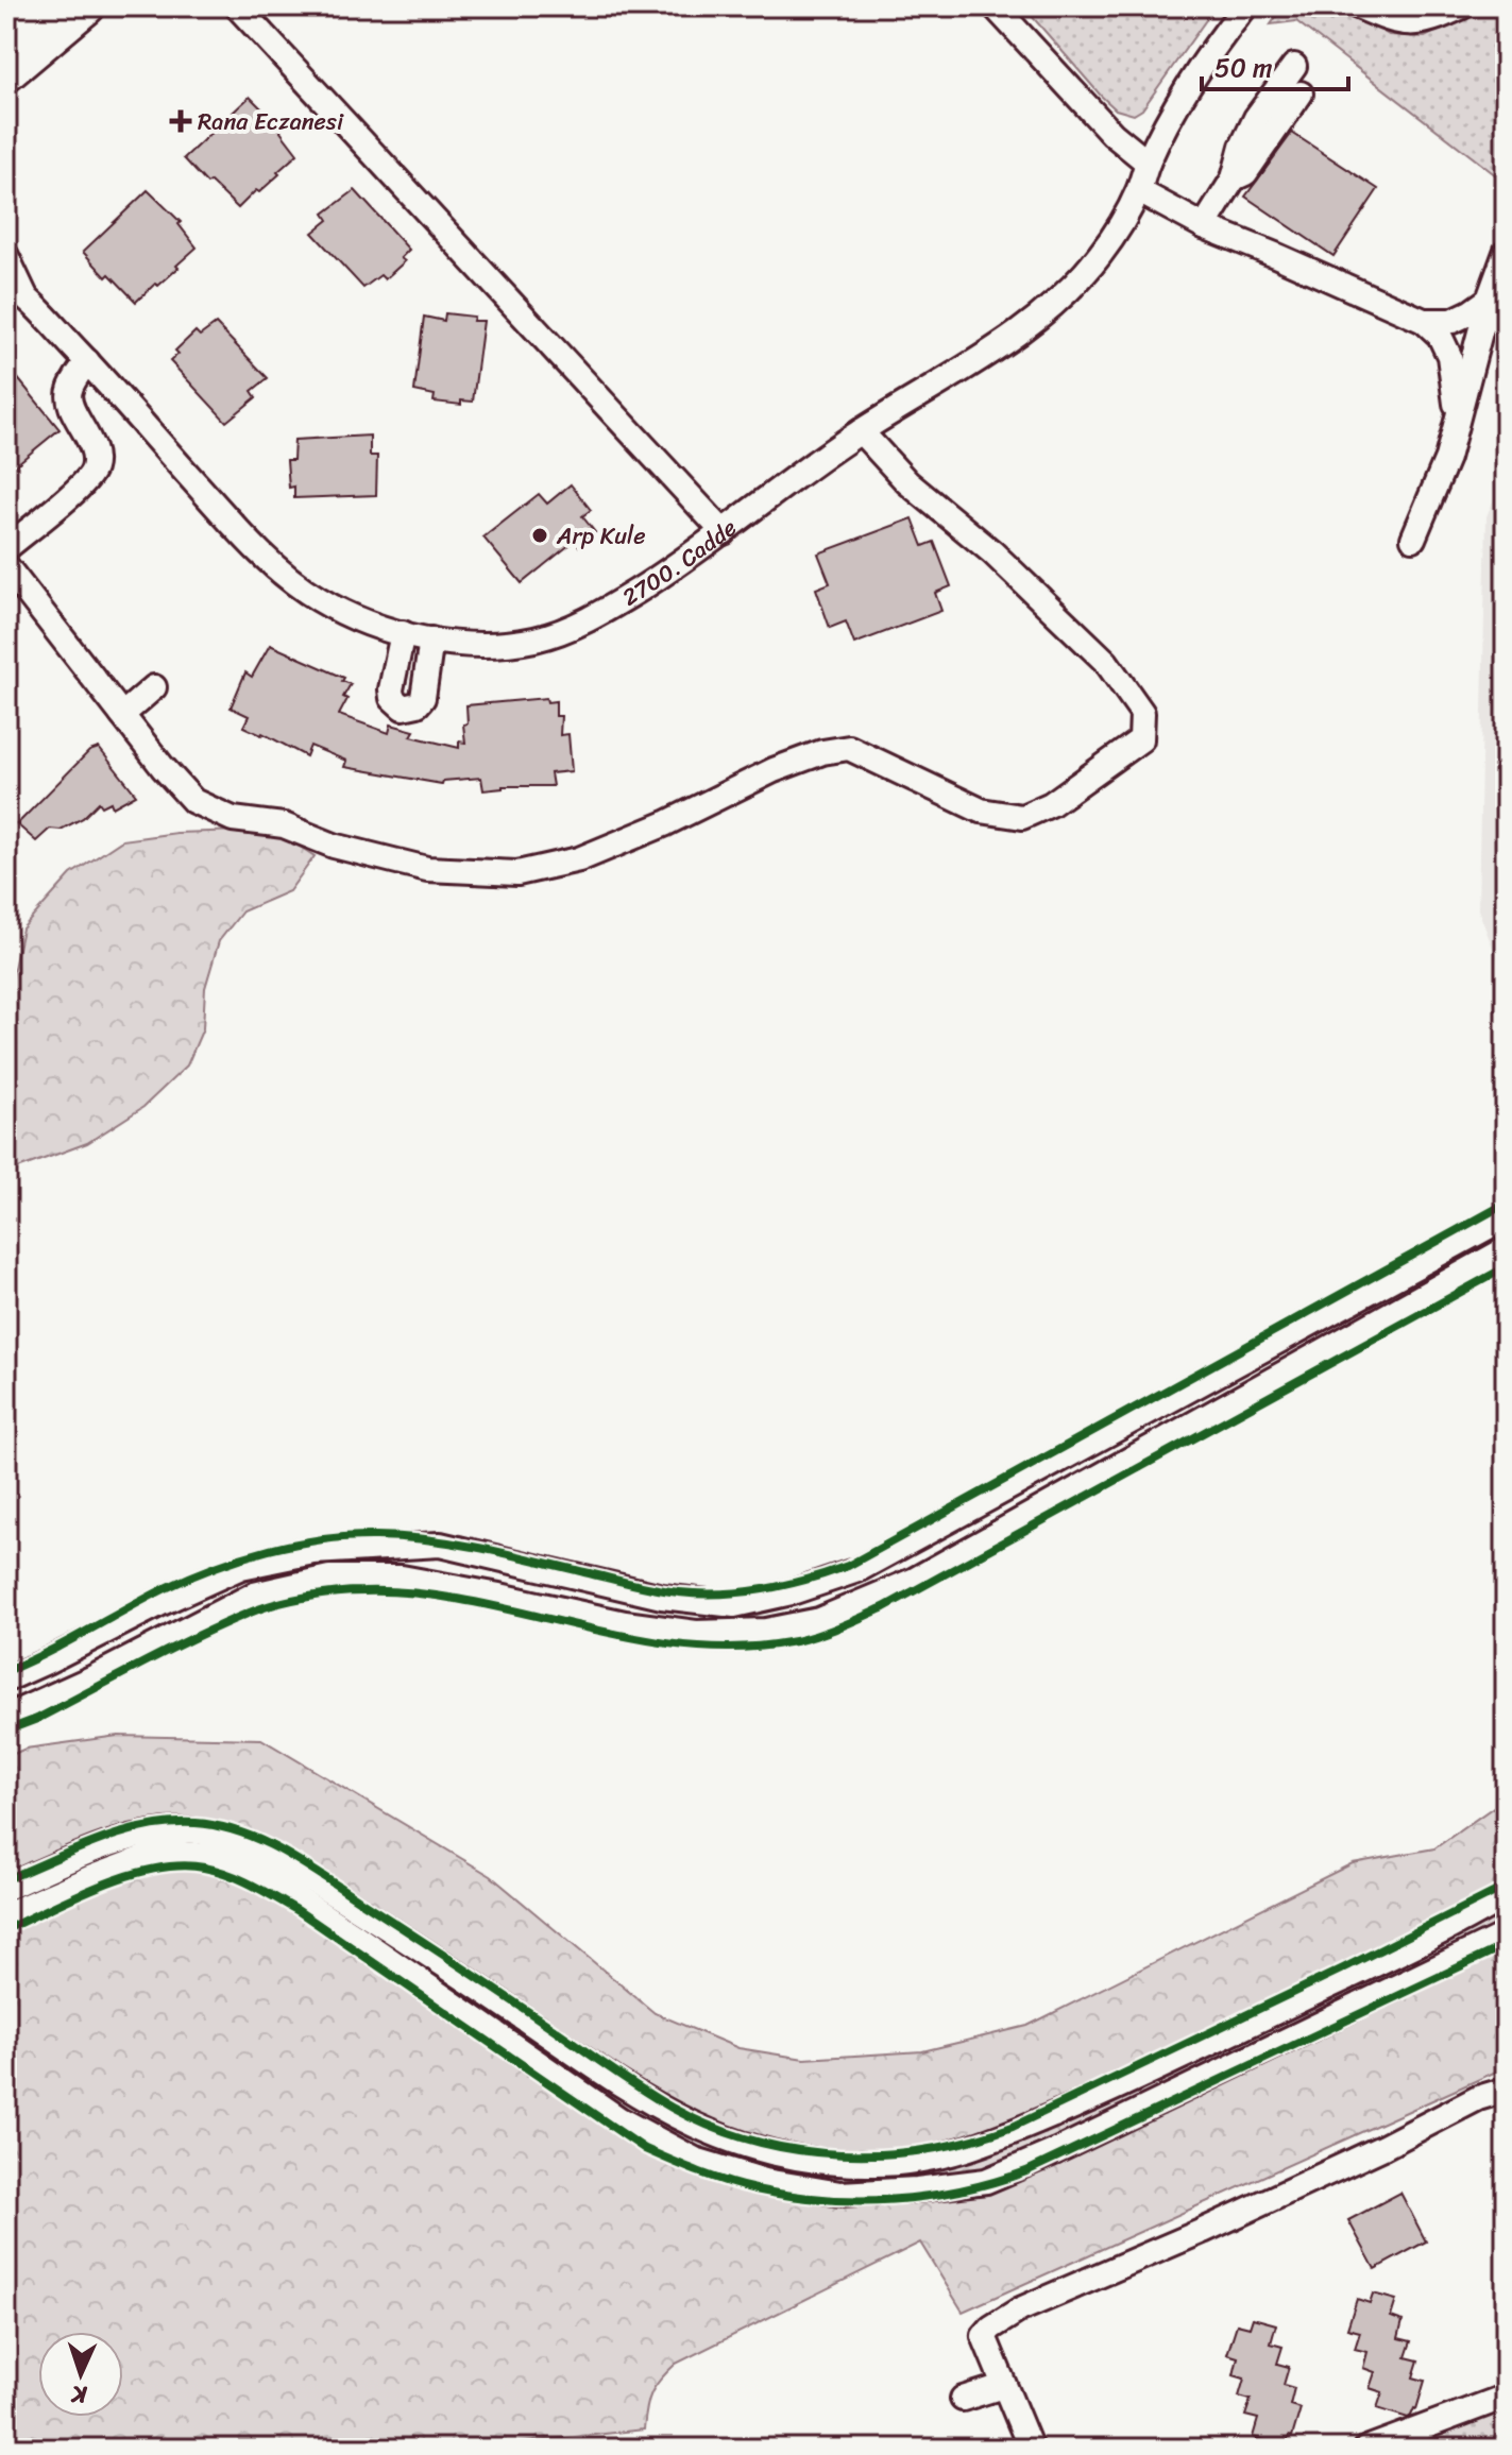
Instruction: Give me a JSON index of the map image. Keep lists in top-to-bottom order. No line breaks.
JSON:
{"streets":{"street":["2700. Cadde"]},"places":{"health":["Rana Eczanesi"],"other":["Arp Kule"]},"scale_bar":"50 m","north":"bottom"}
